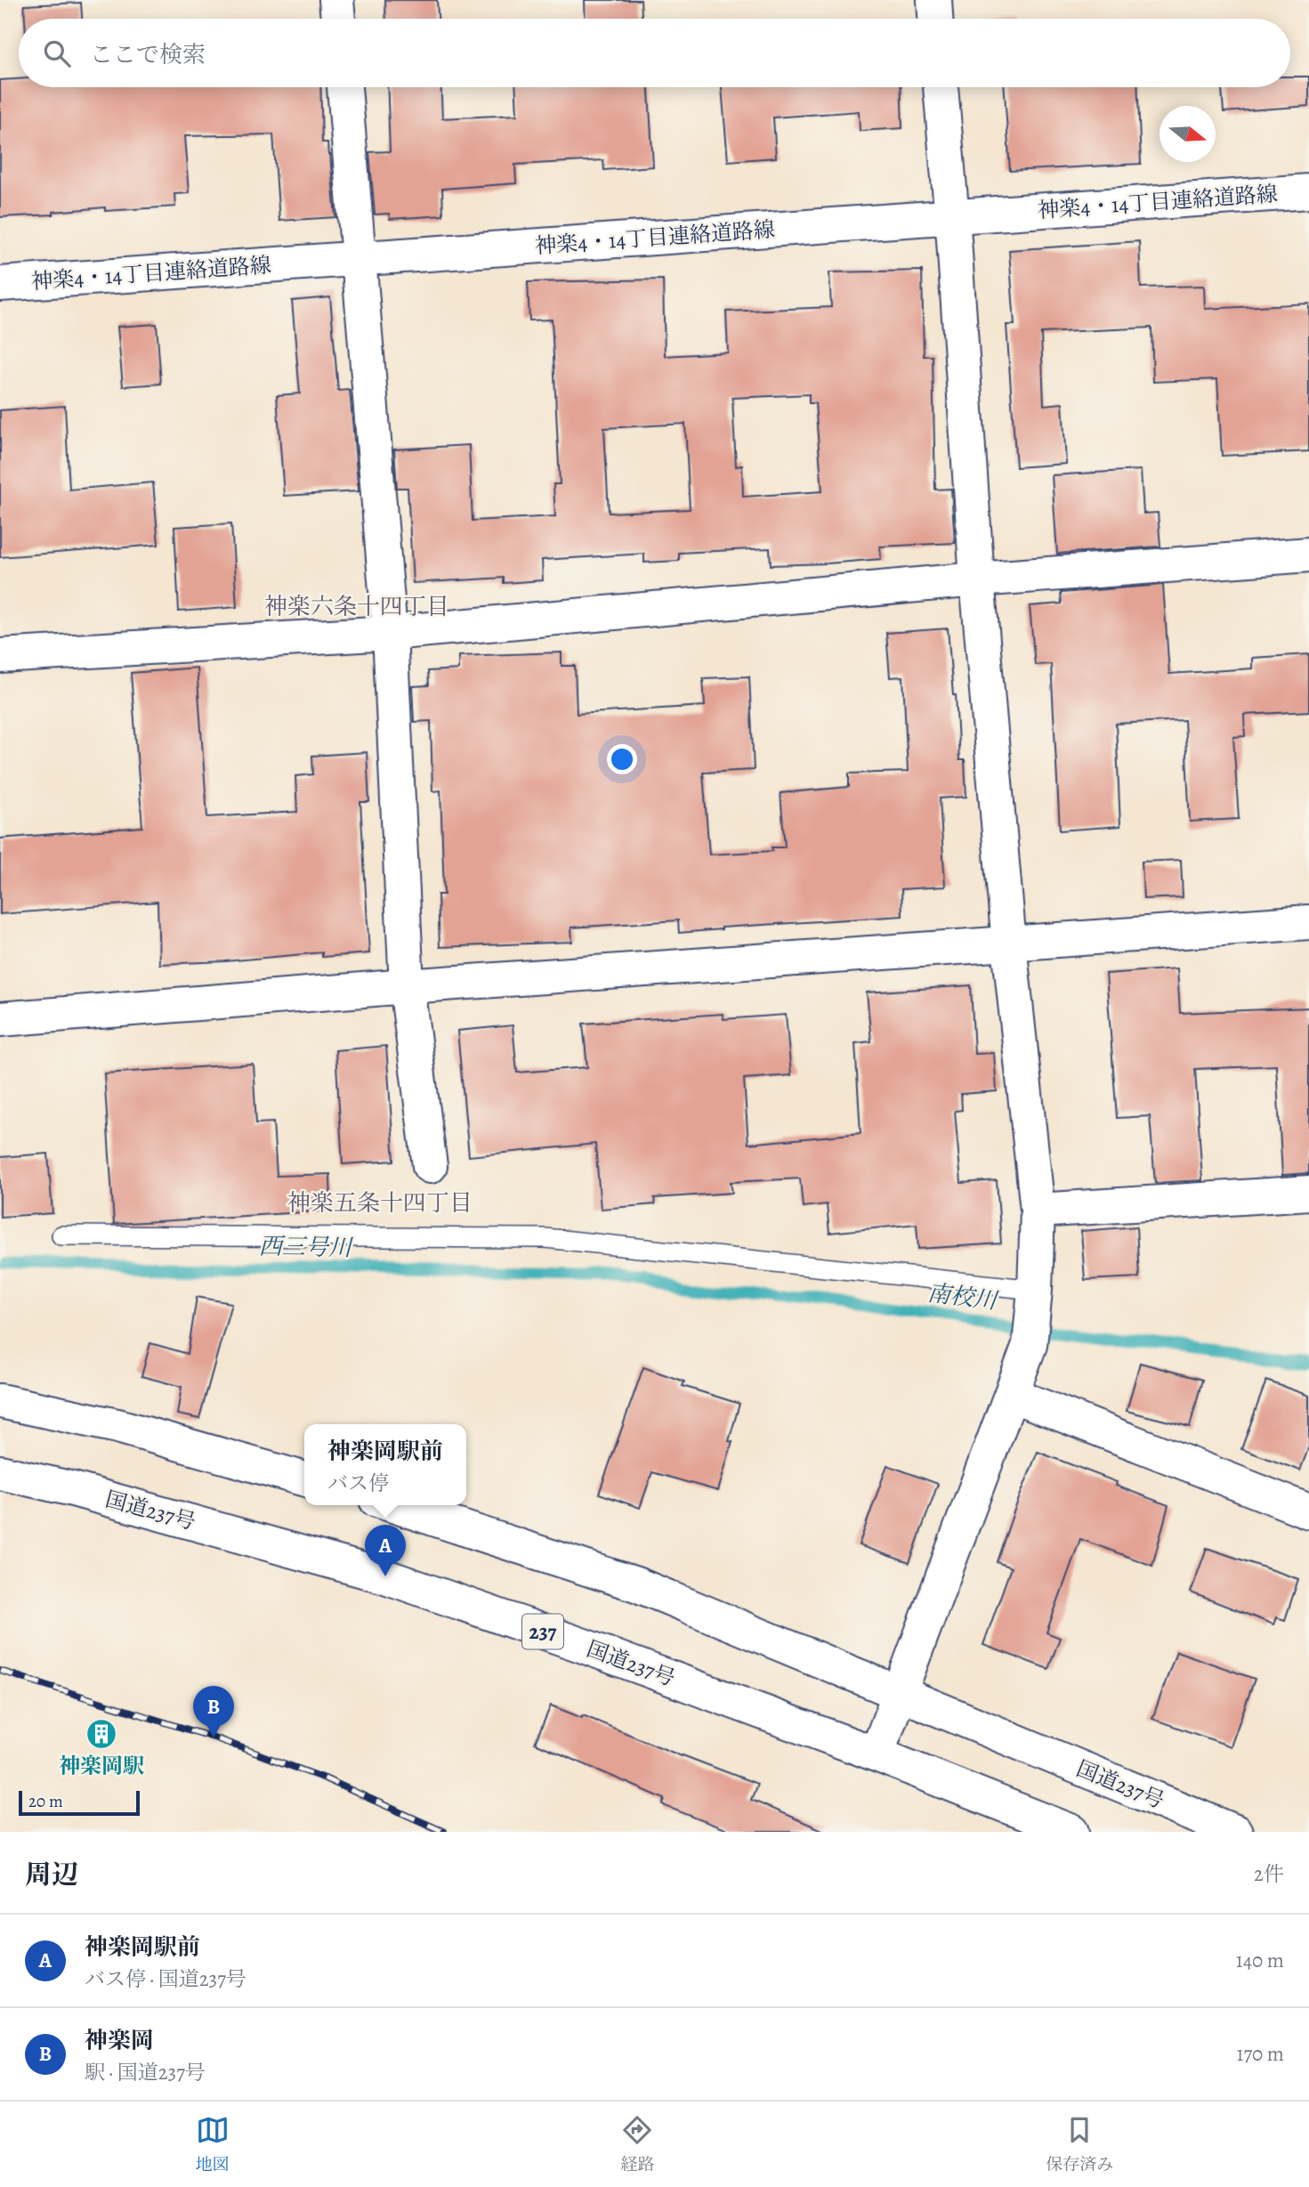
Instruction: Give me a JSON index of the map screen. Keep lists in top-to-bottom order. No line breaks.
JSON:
{"streets":{"main road":["神楽4・14丁目連絡道路線","国道237号","237"]},"districts":["神楽六条十四丁目","神楽五条十四丁目"],"water":["西三号川","南校川"],"places":{"building":["神楽岡駅"]},"scale_bar":"20 m","north":"right","page":{"search":"ここで検索","popup":["神楽岡駅前","バス停"],"pins":["A","B"],"scale":"20 m","heading":["周辺","2件"],"list":[{"mark":"A","name":"神楽岡駅前","note":"バス停 · 国道237号","value":"140 m"},{"mark":"B","name":"神楽岡","note":"駅 · 国道237号","value":"170 m"}],"nav":["地図","経路","保存済み"]}}
